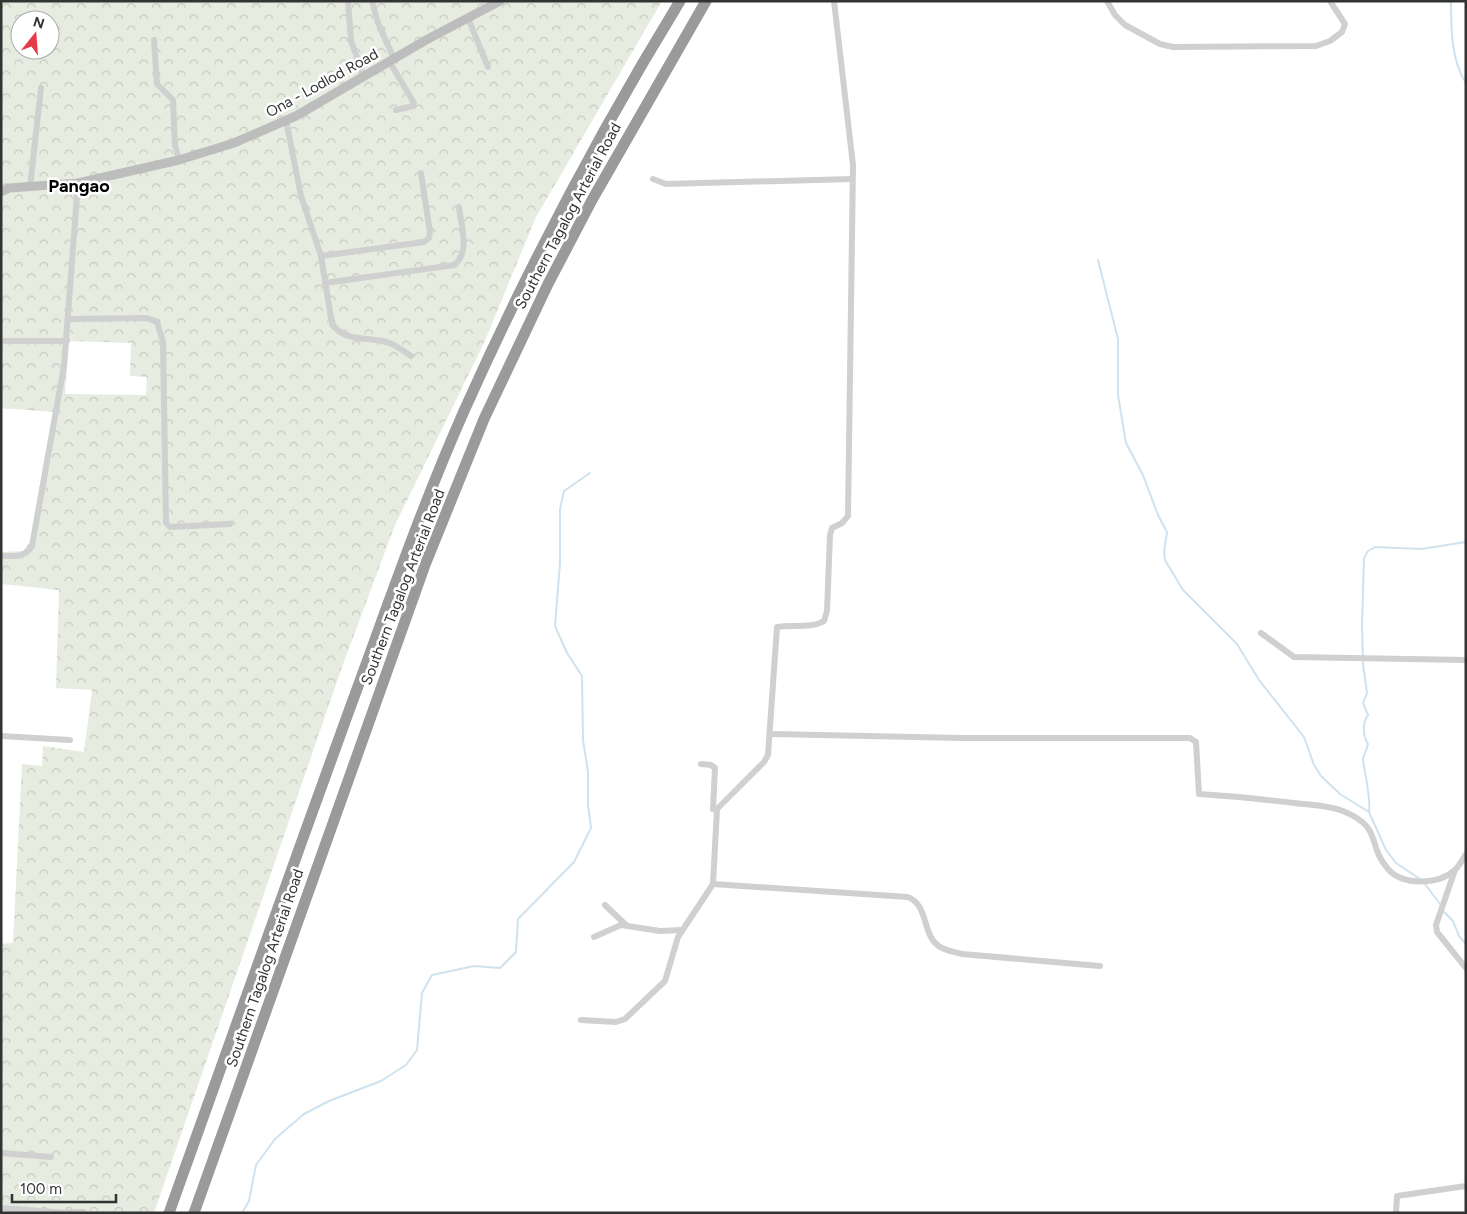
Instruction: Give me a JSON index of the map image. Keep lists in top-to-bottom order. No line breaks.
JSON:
{"streets":{"highway":["Southern Tagalog Arterial Road"],"main road":["Ona - Lodlod Road"]},"districts":["Pangao"],"scale_bar":"100 m","north":"top"}
